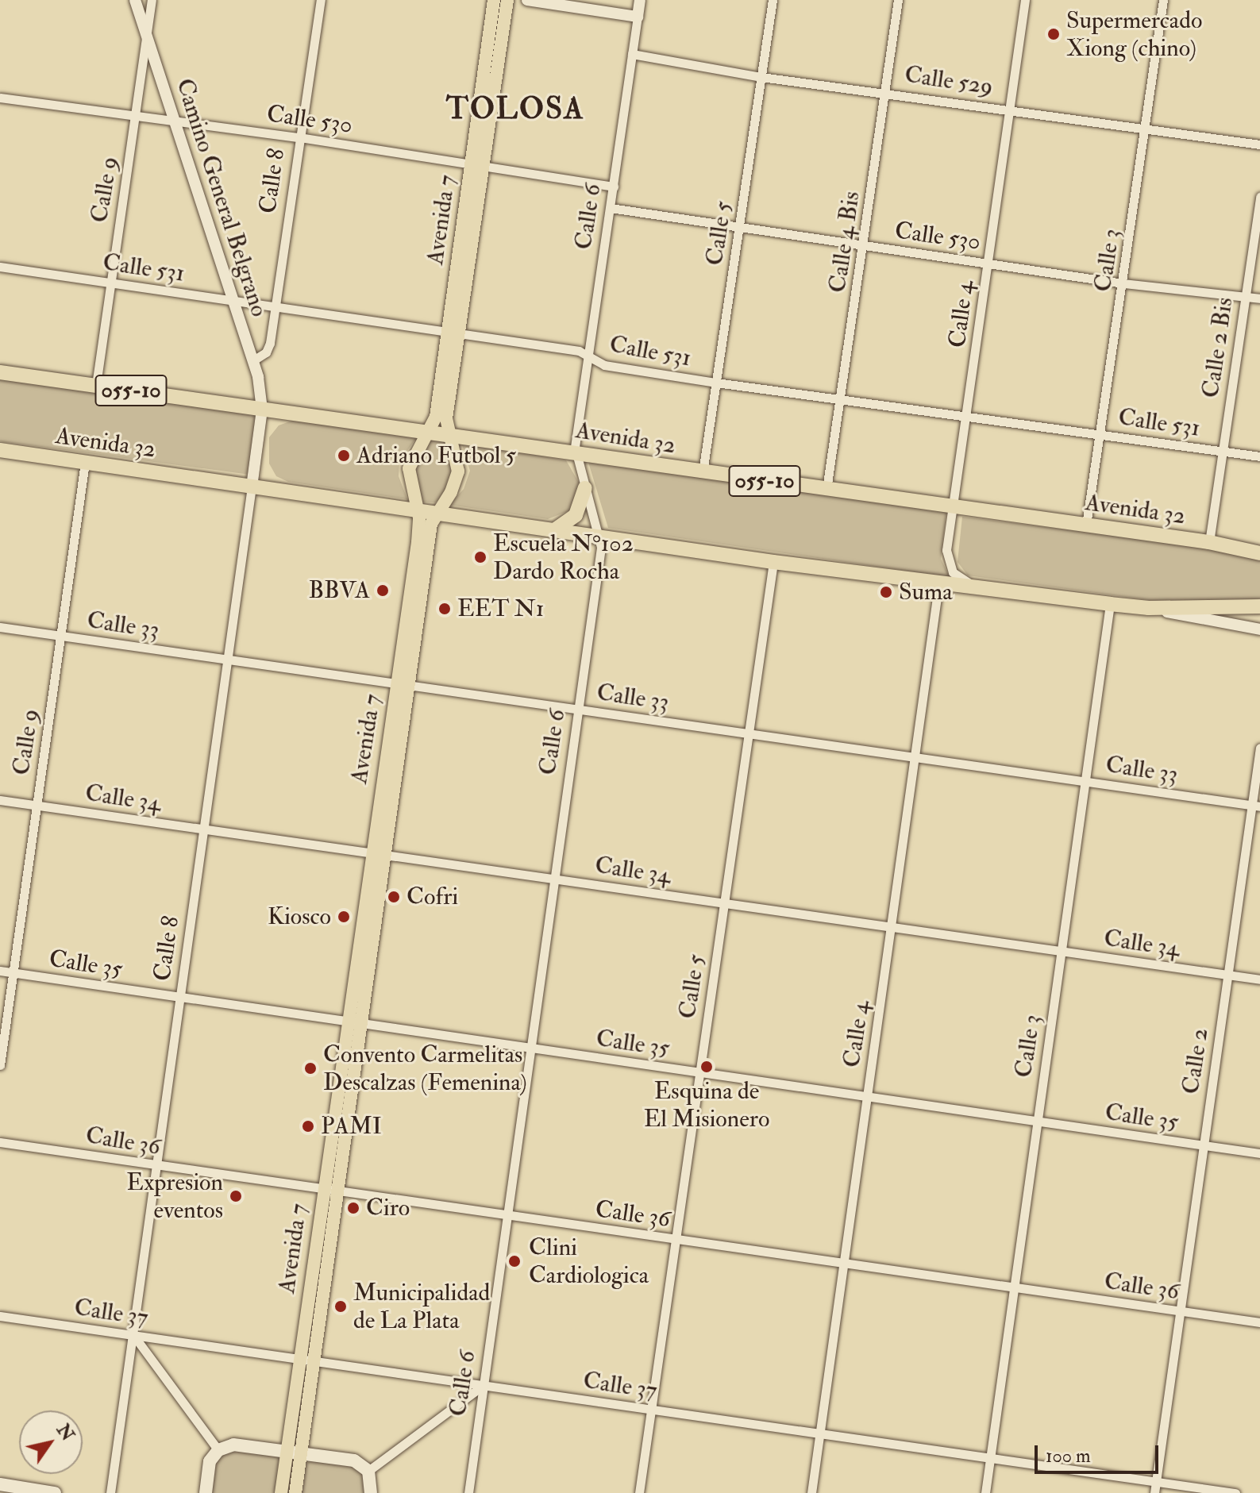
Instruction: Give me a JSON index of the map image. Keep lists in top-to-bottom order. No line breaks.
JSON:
{"streets":{"highway":["055-10","Avenida 32"],"main road":["Avenida 7"],"street":["Calle 529","Calle 530","Calle 8","Calle 9","Camino General Belgrano","Calle 6","Calle 5","Calle 4 Bis","Calle 3","Calle 531","Calle 4","Calle 2 Bis","Calle 33","Calle 34","Calle 35","Calle 2","Calle 36","Calle 37"]},"crossings":[["Calle 529","Calle 6"],["Calle 529","Calle 5"],["Calle 529","Calle 4 Bis"],["Calle 529","Calle 3"],["Calle 529","Calle 4"],["Calle 530","Calle 8"],["Calle 530","Calle 9"],["Calle 530","Camino General Belgrano"],["Calle 530","Calle 6"],["Calle 530","Avenida 7"],["Calle 530","Calle 5"],["Calle 530","Calle 4 Bis"],["Calle 530","Calle 3"],["Calle 530","Calle 4"],["Calle 530","Calle 2 Bis"],["Calle 8","Camino General Belgrano"],["Calle 8","Calle 531"],["Calle 8","Avenida 32"],["Calle 8","Calle 33"],["Calle 8","Calle 34"],["Calle 8","Calle 35"],["Calle 8","Calle 36"],["Calle 8","Calle 37"],["Calle 9","Camino General Belgrano"],["Calle 9","Calle 531"],["Calle 9","Avenida 32"],["Calle 9","Calle 33"],["Calle 9","Calle 34"],["Calle 9","Calle 35"],["Camino General Belgrano","Calle 531"],["Camino General Belgrano","Avenida 32"],["Calle 6","Calle 531"],["Calle 6","Avenida 32"],["Calle 6","Calle 33"],["Calle 6","Calle 34"],["Calle 6","Calle 35"],["Calle 6","Calle 36"],["Calle 6","Calle 37"],["Avenida 7","Calle 531"],["Avenida 7","Avenida 32"],["Avenida 7","Calle 33"],["Avenida 7","Calle 34"],["Avenida 7","Calle 35"],["Avenida 7","Calle 36"],["Avenida 7","Calle 37"],["Calle 5","Calle 531"],["Calle 5","Avenida 32"],["Calle 5","Calle 33"],["Calle 5","Calle 34"],["Calle 5","Calle 35"],["Calle 5","Calle 36"],["Calle 5","Calle 37"],["Calle 4 Bis","Calle 531"],["Calle 4 Bis","Avenida 32"],["Calle 3","Calle 531"],["Calle 3","Avenida 32"],["Calle 3","Calle 33"],["Calle 3","Calle 34"],["Calle 3","Calle 35"],["Calle 3","Calle 36"],["Calle 3","Calle 37"],["Calle 531","Calle 4"],["Calle 531","Calle 2 Bis"],["Calle 4","Avenida 32"],["Calle 4","Calle 33"],["Calle 4","Calle 34"],["Calle 4","Calle 35"],["Calle 4","Calle 36"],["Calle 4","Calle 37"],["Calle 2 Bis","Avenida 32"],["Calle 33","Calle 2"],["Calle 34","Calle 2"],["Calle 35","Calle 2"],["Calle 2","Calle 36"],["Calle 2","Calle 37"]],"districts":["TOLOSA"],"places":["Supermercado Xiong (chino)","Adriano Futbol 5","Escuela N°102 Dardo Rocha","BBVA","Suma","EET N1","Cofri","Kiosco","Esquina de El Misionero","Convento Carmelitas Descalzas (Femenina)","PAMI","Expresion eventos","Ciro","Clini Cardiologica","Municipalidad de La Plata"],"scale_bar":"100 m","north":"top right"}
